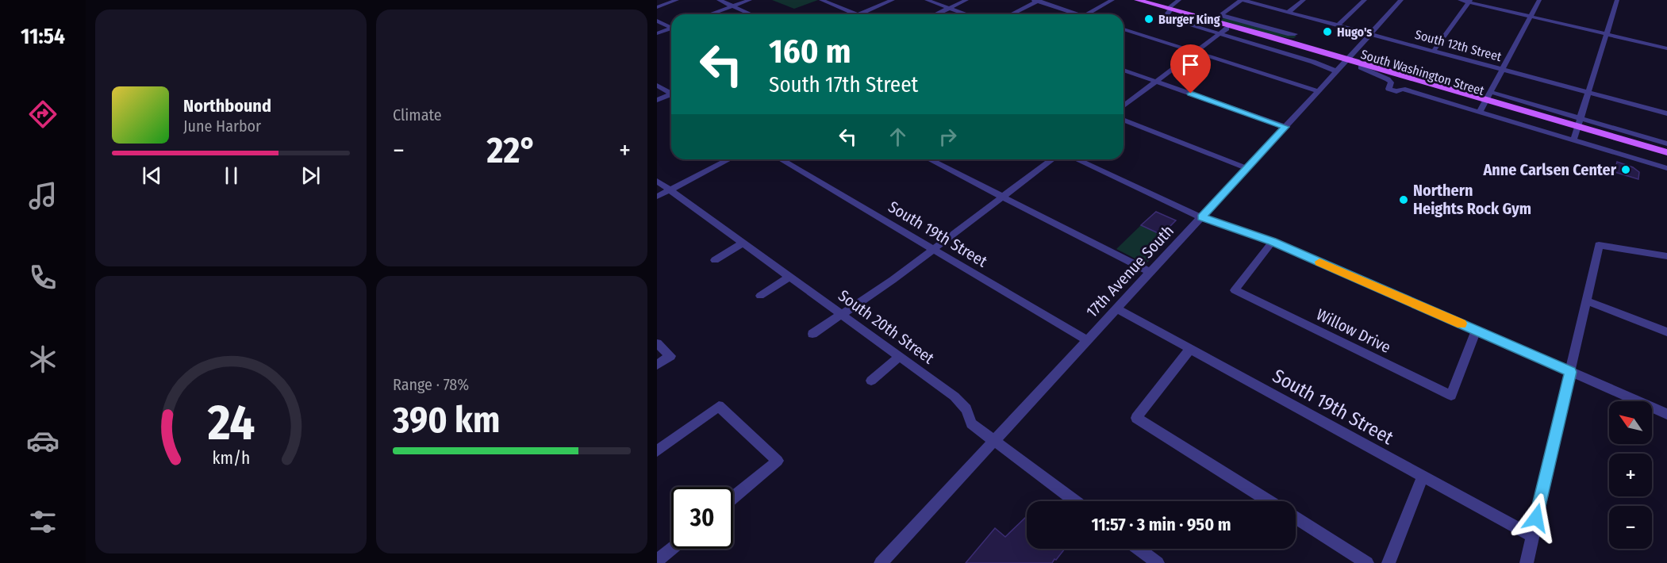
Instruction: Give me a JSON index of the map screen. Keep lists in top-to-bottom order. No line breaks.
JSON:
{"streets":{"main road":["South Washington Street"],"street":["South 12th Street","South 19th Street","17th Avenue South","South 20th Street","Willow Drive"]},"crossings":[["South 12th Street","17th Avenue South"],["South Washington Street","17th Avenue South"],["South 19th Street","17th Avenue South"],["17th Avenue South","South 20th Street"]],"places":["Burger King","Hugo's","Anne Carlsen Center","Northern Heights Rock Gym"],"north":"top left","page":{"tabs":"11:54","tile":["Climate",["Range · 78%","390 km"]],"turn":["160 m","South 17th Street"],"song":["Northbound","June Harbor"],"heat":["−","22°","+"],"map_buttons":["+","−"],"limit":"30","trip":"11:57 · 3 min · 950 m","gauge":["24","km/h"]}}
